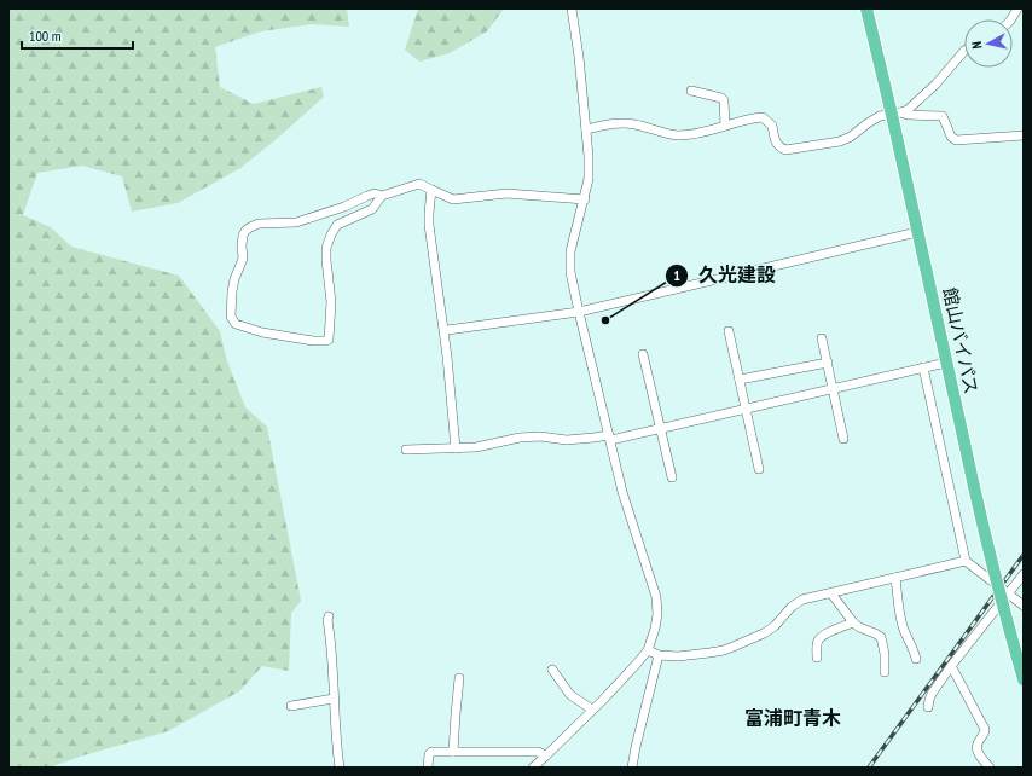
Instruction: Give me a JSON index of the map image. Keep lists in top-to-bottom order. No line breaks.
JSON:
{"streets":{"highway":["館山バイパス"]},"districts":["富浦町青木"],"places":["久光建設"],"scale_bar":"100 m","north":"left"}
